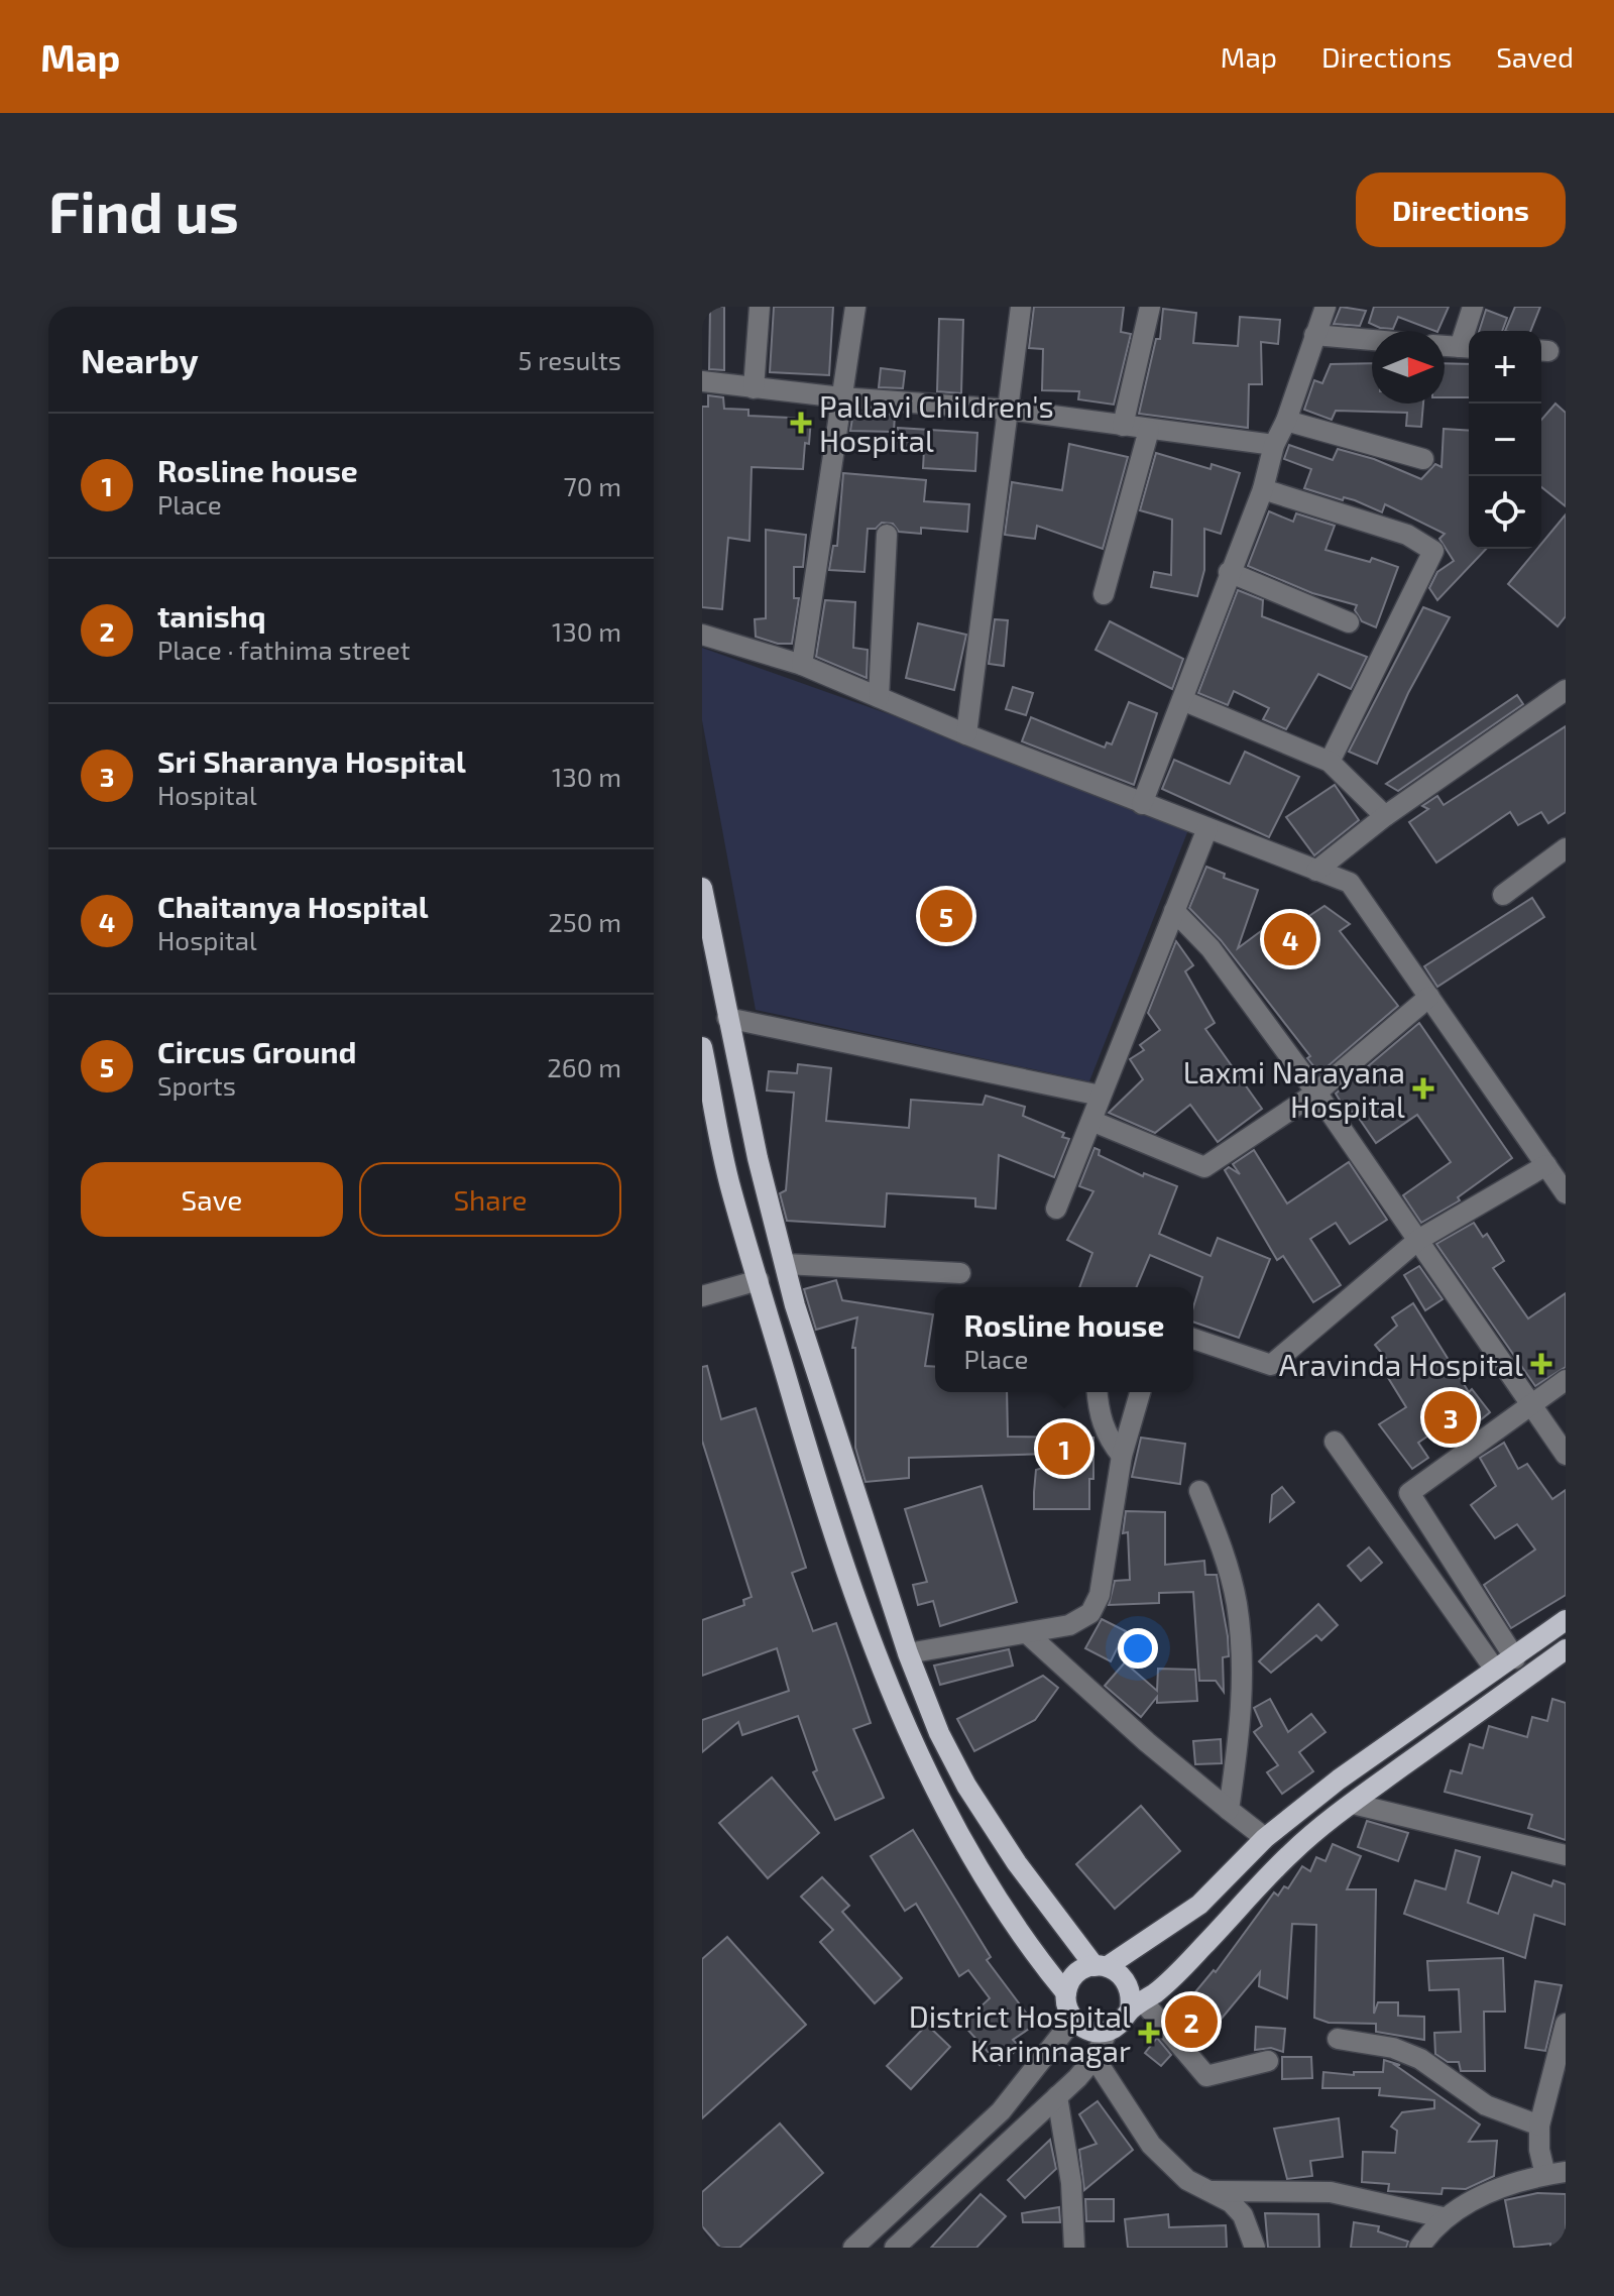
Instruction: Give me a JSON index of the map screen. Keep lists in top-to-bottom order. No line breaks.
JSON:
{"places":{"health":["Pallavi Children's Hospital","Laxmi Narayana Hospital","Aravinda Hospital","District Hospital Karimnagar"]},"north":"right","page":{"header":"Map","nav":["Map","Directions","Saved"],"buttons":["Directions",["Save","Share"]],"title":"Find us","heading":["Nearby","5 results"],"map_buttons":["+","−"],"list":[{"mark":"1","name":"Rosline house","note":"Place","value":"70 m"},{"mark":"2","name":"tanishq","note":"Place · fathima street","value":"130 m"},{"mark":"3","name":"Sri Sharanya Hospital","note":"Hospital","value":"130 m"},{"mark":"4","name":"Chaitanya Hospital","note":"Hospital","value":"250 m"},{"mark":"5","name":"Circus Ground","note":"Sports","value":"260 m"}],"pins":["5","4","3","1","2"],"popup":["Rosline house","Place"]}}
